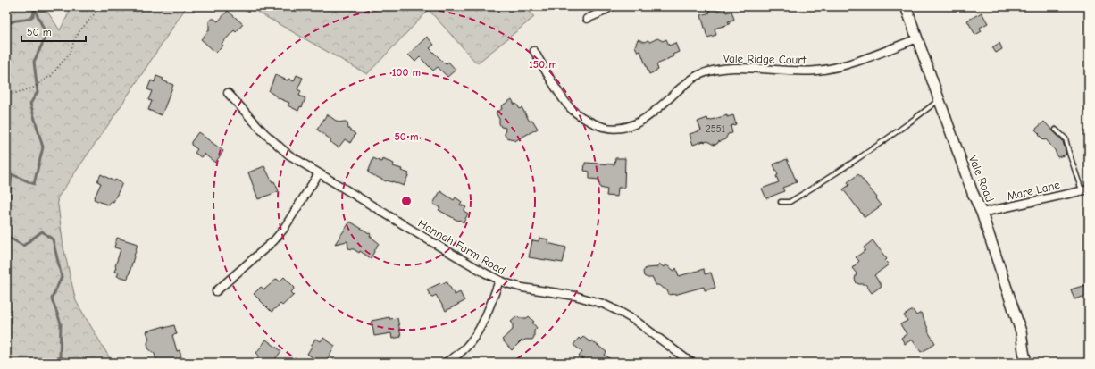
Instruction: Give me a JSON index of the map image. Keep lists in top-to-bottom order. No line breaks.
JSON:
{"streets":{"main road":["Vale Road"],"street":["Vale Ridge Court","Mare Lane","Hannah Farm Road"]},"crossings":[["Vale Ridge Court","Vale Road"],["Vale Road","Mare Lane"]],"house_numbers":["2551"],"scale_bar":"50 m","rings":["150 m","100 m","50 m"]}
